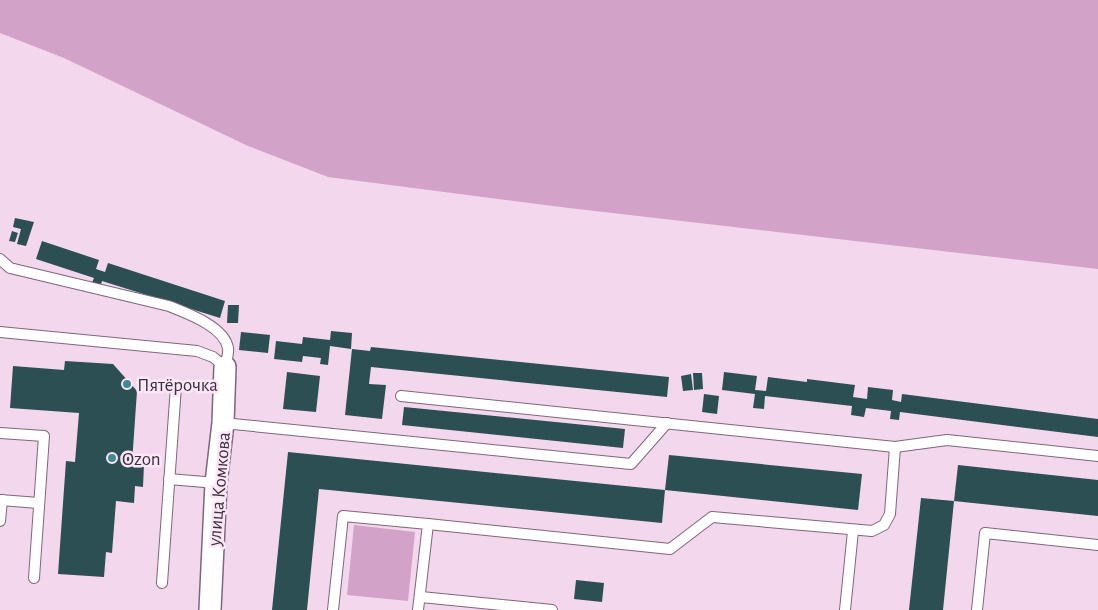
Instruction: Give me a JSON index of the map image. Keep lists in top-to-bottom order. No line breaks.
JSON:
{"streets":{"street":["улица Комкова"]},"places":["Пятёрочка","Ozon"]}
